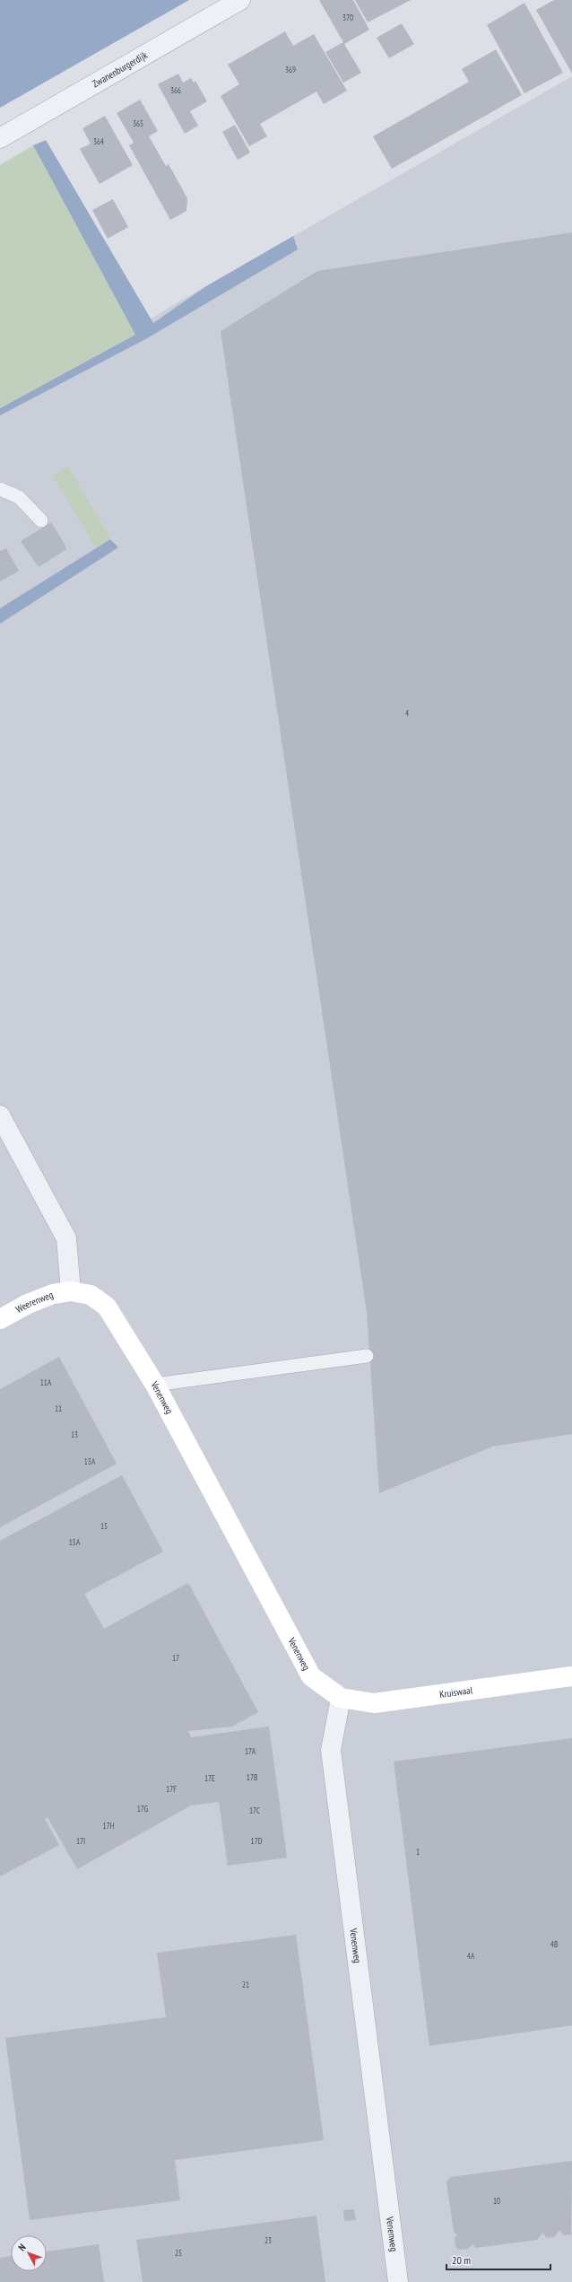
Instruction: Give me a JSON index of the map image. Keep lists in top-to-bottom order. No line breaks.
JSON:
{"streets":{"street":["Zwanenburgerdijk","Weerenweg","Venenweg","Kruiswaal"]},"crossings":[["Weerenweg","Venenweg"],["Venenweg","Kruiswaal"]],"house_numbers":["370","369","366","365","364","4","11A","11","13","13A","15","15A","17","17A","17B","17E","17F","17G","17C","17H","17I","17D","1","4B","4A","21","10","23","25"],"scale_bar":"20 m","north":"top left"}
